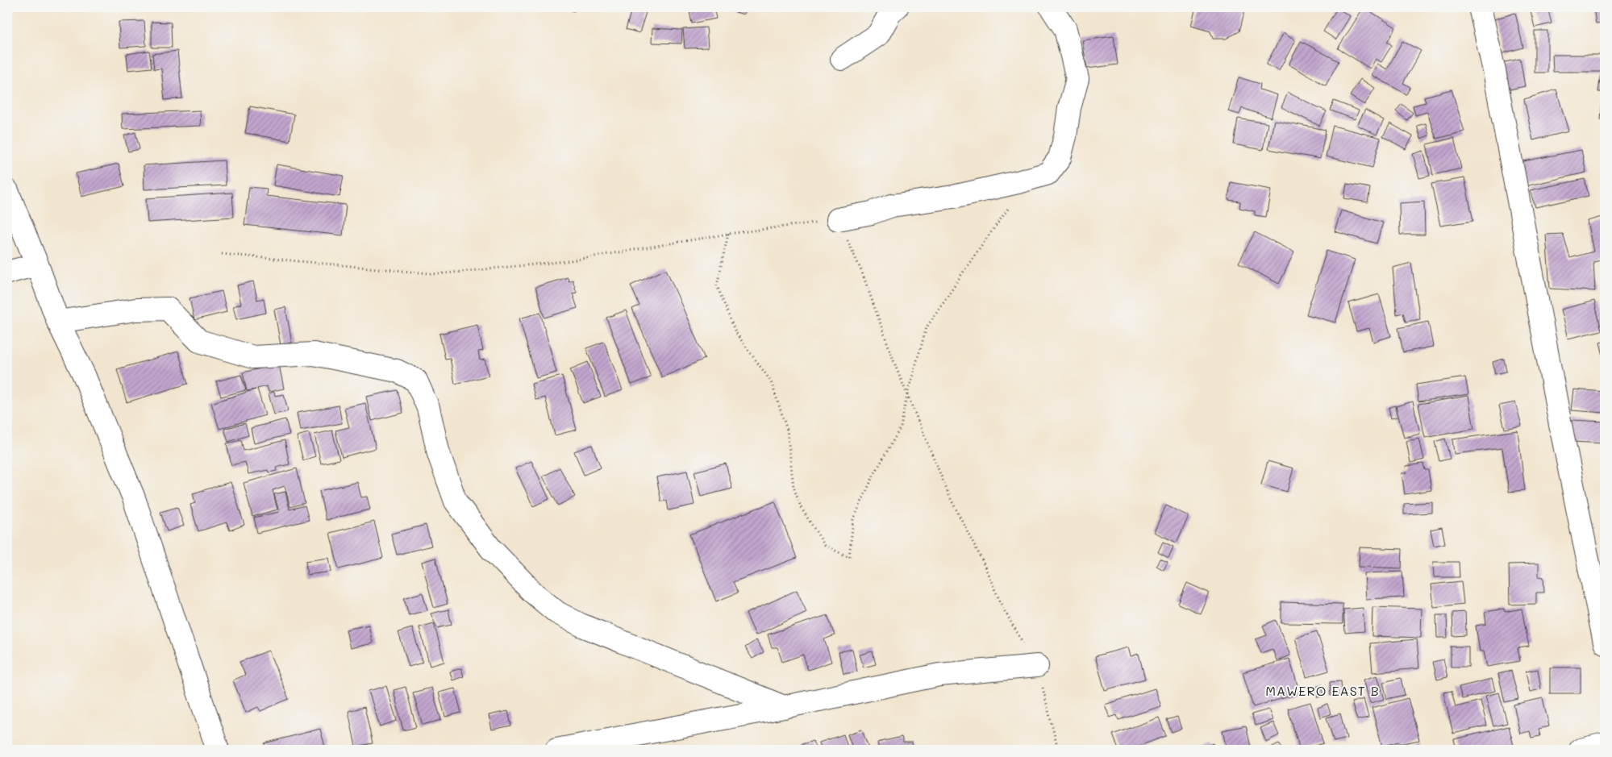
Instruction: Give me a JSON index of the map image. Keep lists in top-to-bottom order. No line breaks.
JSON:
{"districts":["MAWERO EAST B"]}
